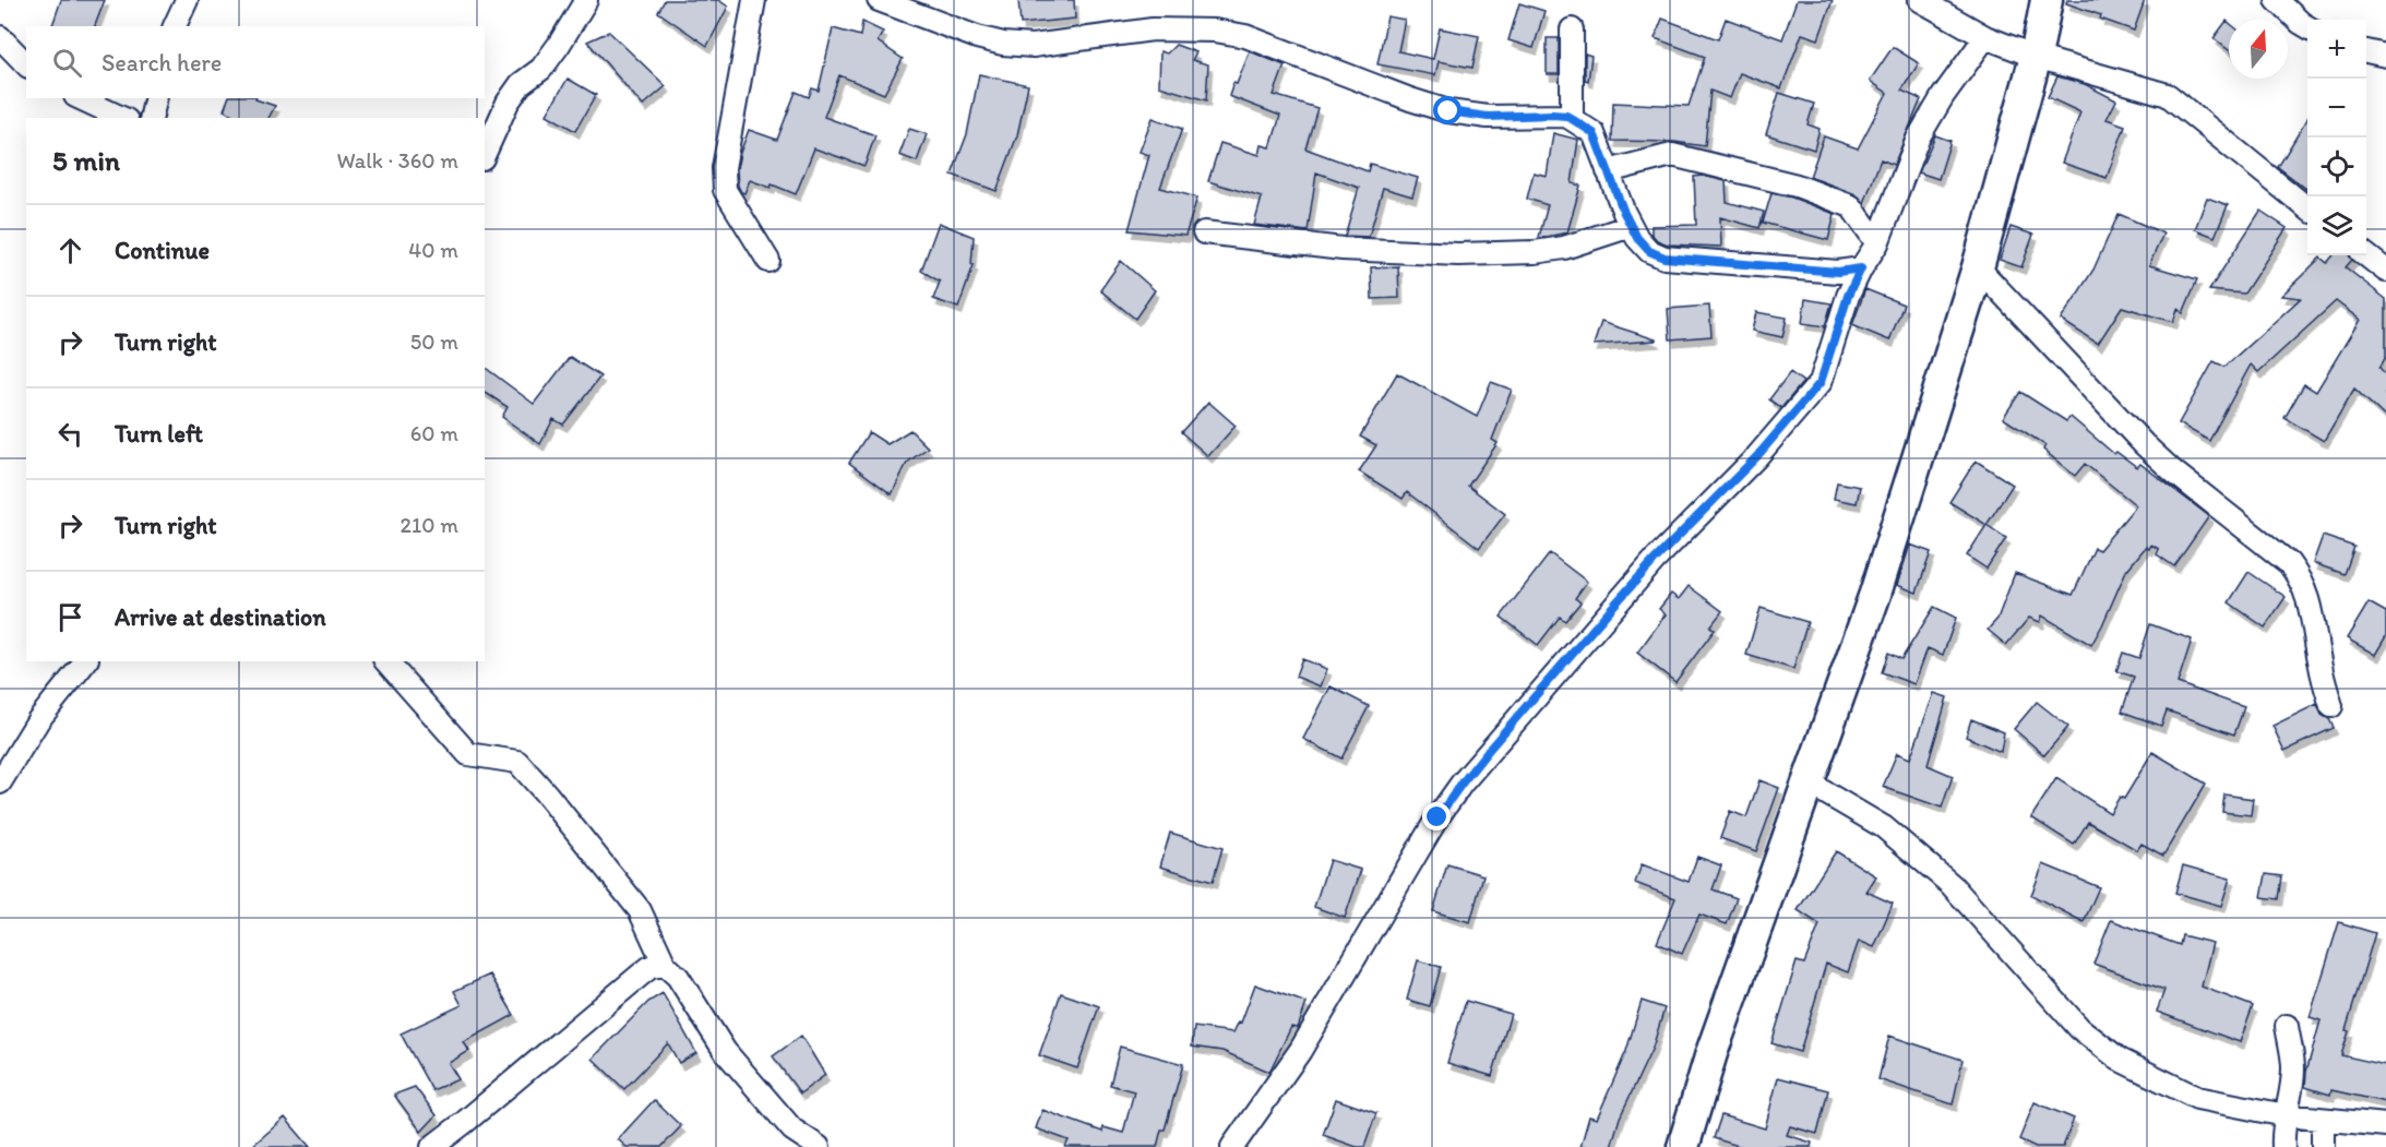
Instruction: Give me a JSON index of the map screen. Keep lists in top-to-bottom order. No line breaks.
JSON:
{"north":"top","page":{"map_buttons":["+","−"],"search":"Search here","heading":["5 min","Walk · 360 m"],"list":[["Continue","40 m"],["Turn right","50 m"],["Turn left","60 m"],["Turn right","210 m"],"Arrive at destination"]}}
